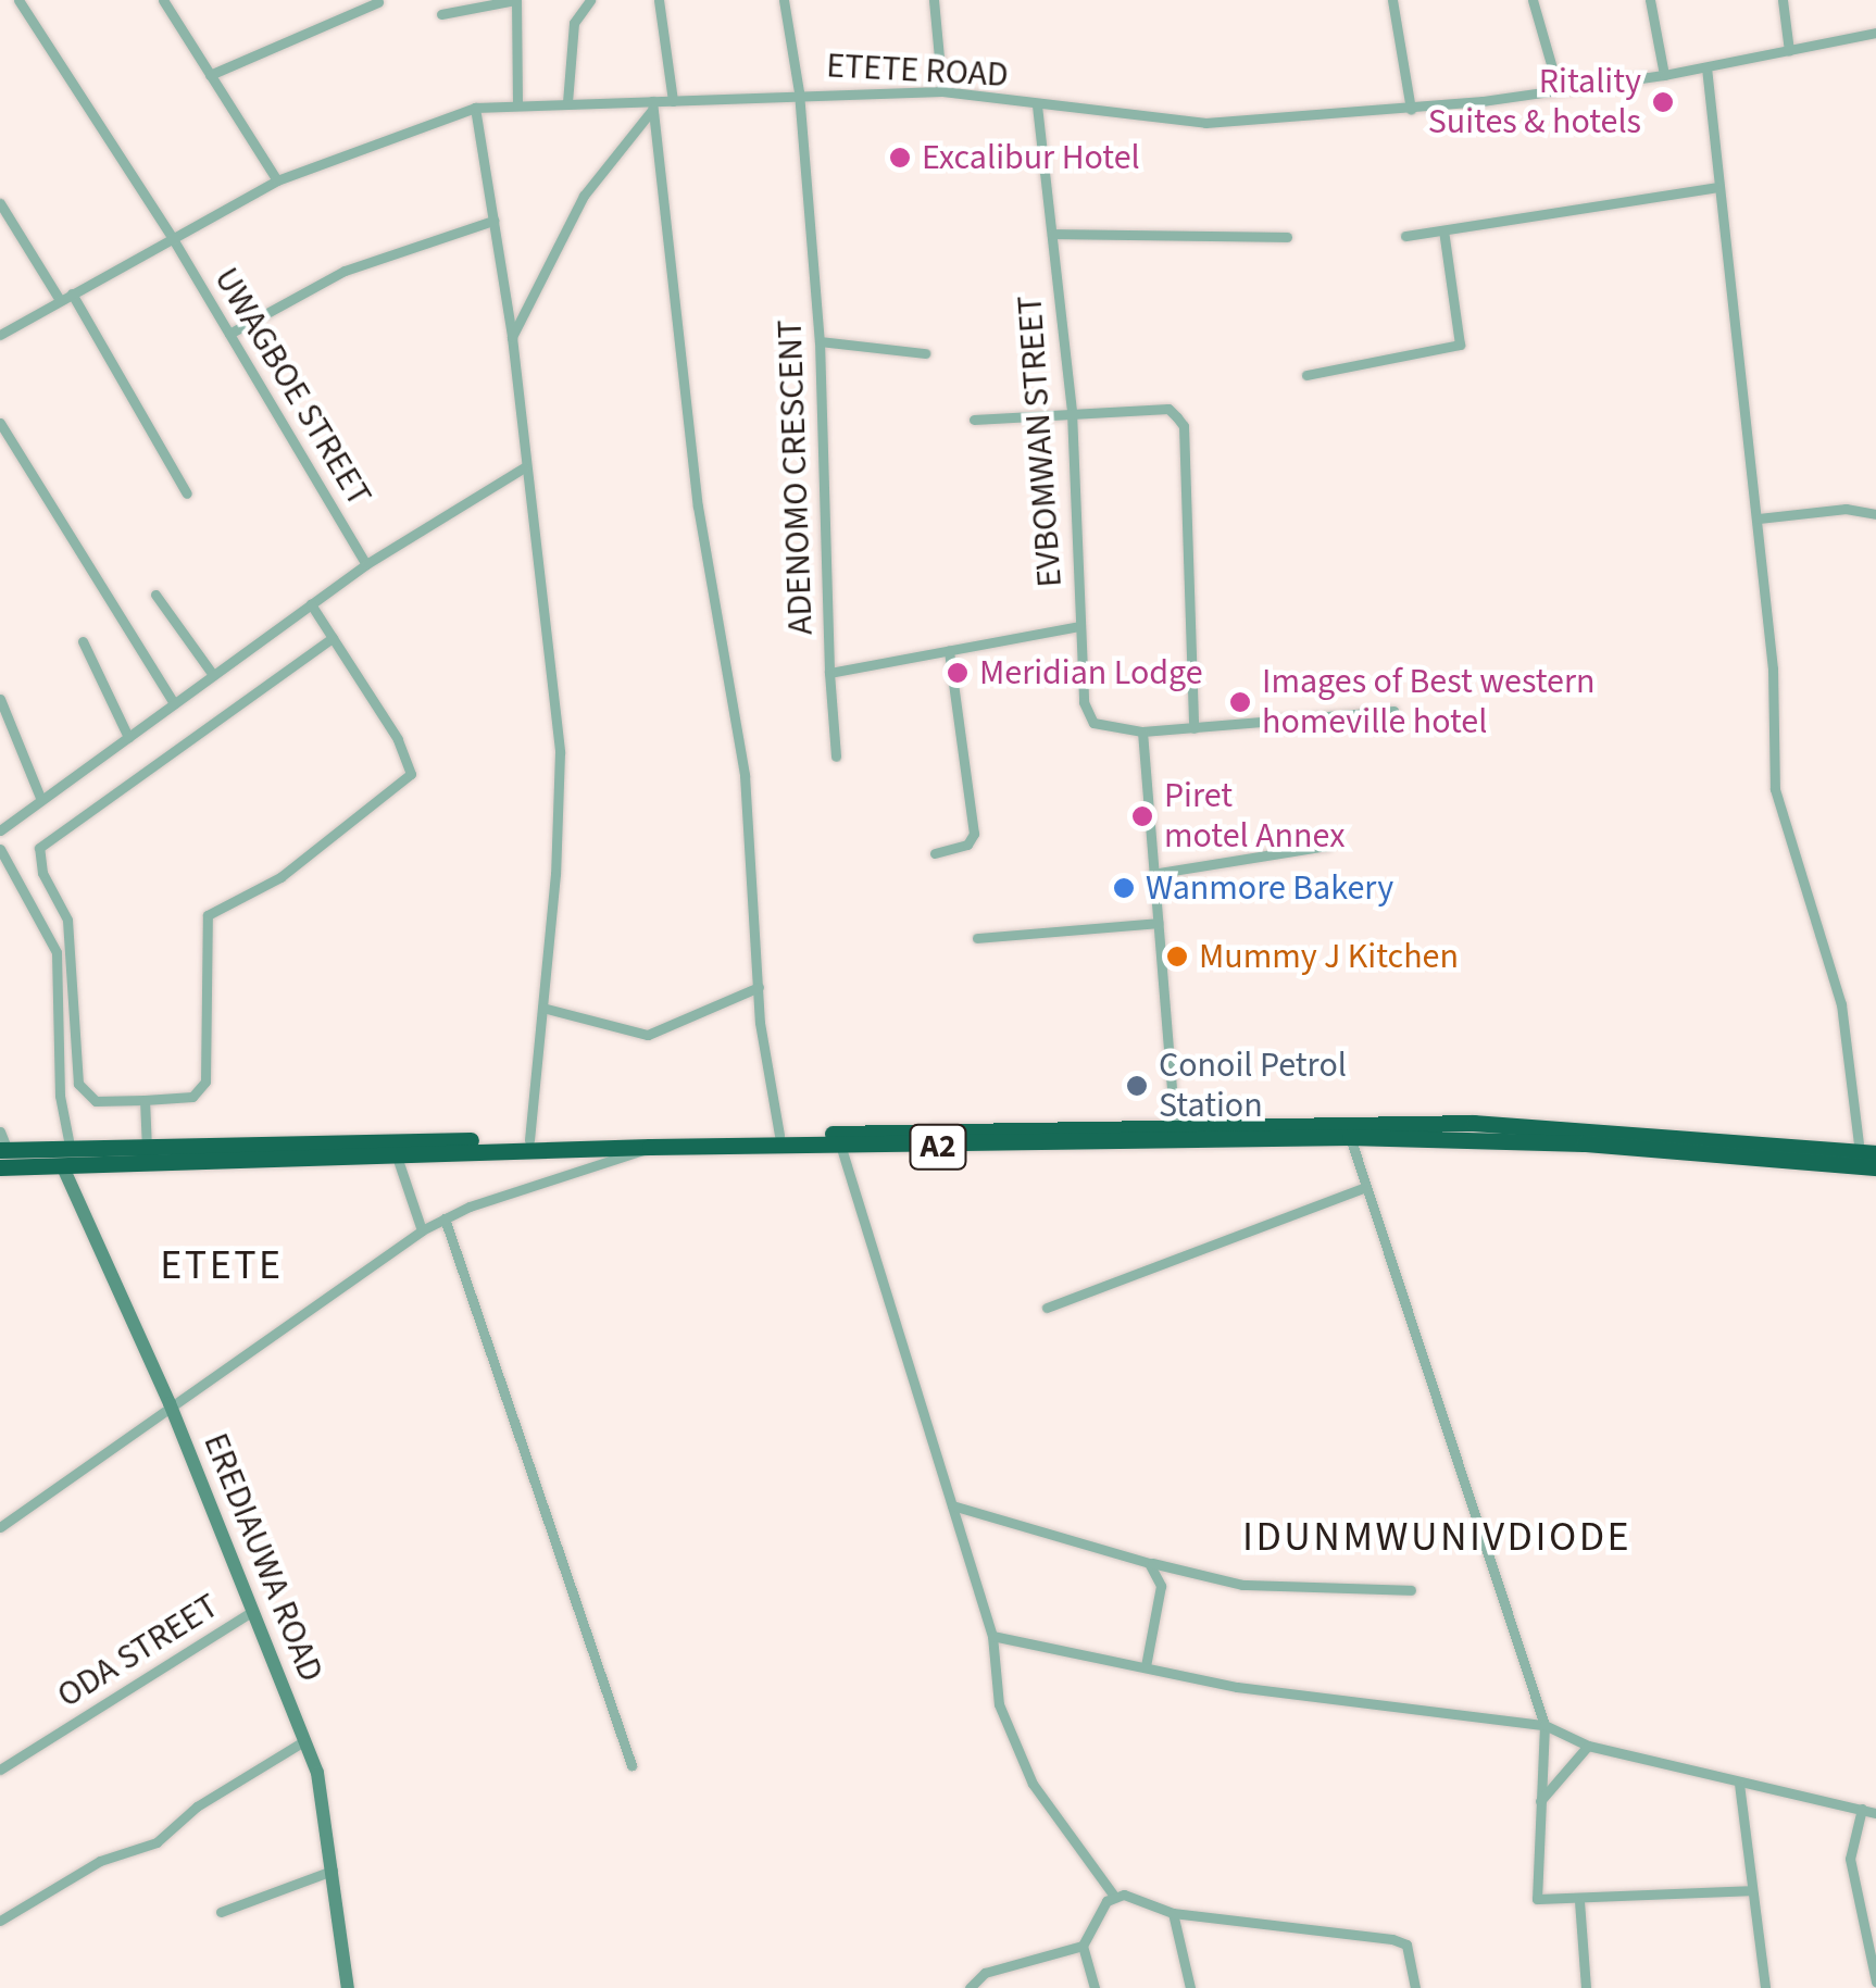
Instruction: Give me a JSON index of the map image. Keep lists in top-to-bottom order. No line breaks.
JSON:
{"streets":{"highway":["A2"],"street":["ETETE ROAD","UWAGBOE STREET","EVBOMWAN STREET","ADENOMO CRESCENT","EREDIAUWA ROAD","ODA STREET"]},"crossings":[["ETETE ROAD","UWAGBOE STREET"],["ETETE ROAD","EVBOMWAN STREET"],["ETETE ROAD","ADENOMO CRESCENT"],["EVBOMWAN STREET","ADENOMO CRESCENT"],["A2","EREDIAUWA ROAD"],["EREDIAUWA ROAD","ODA STREET"]],"districts":["ETETE","IDUNMWUNIVDIODE"],"places":["Ritality Suites & hotels","Excalibur Hotel","Meridian Lodge","Images of Best western homeville hotel","Piret motel Annex","Wanmore Bakery","Mummy J Kitchen","Conoil Petrol Station"]}
